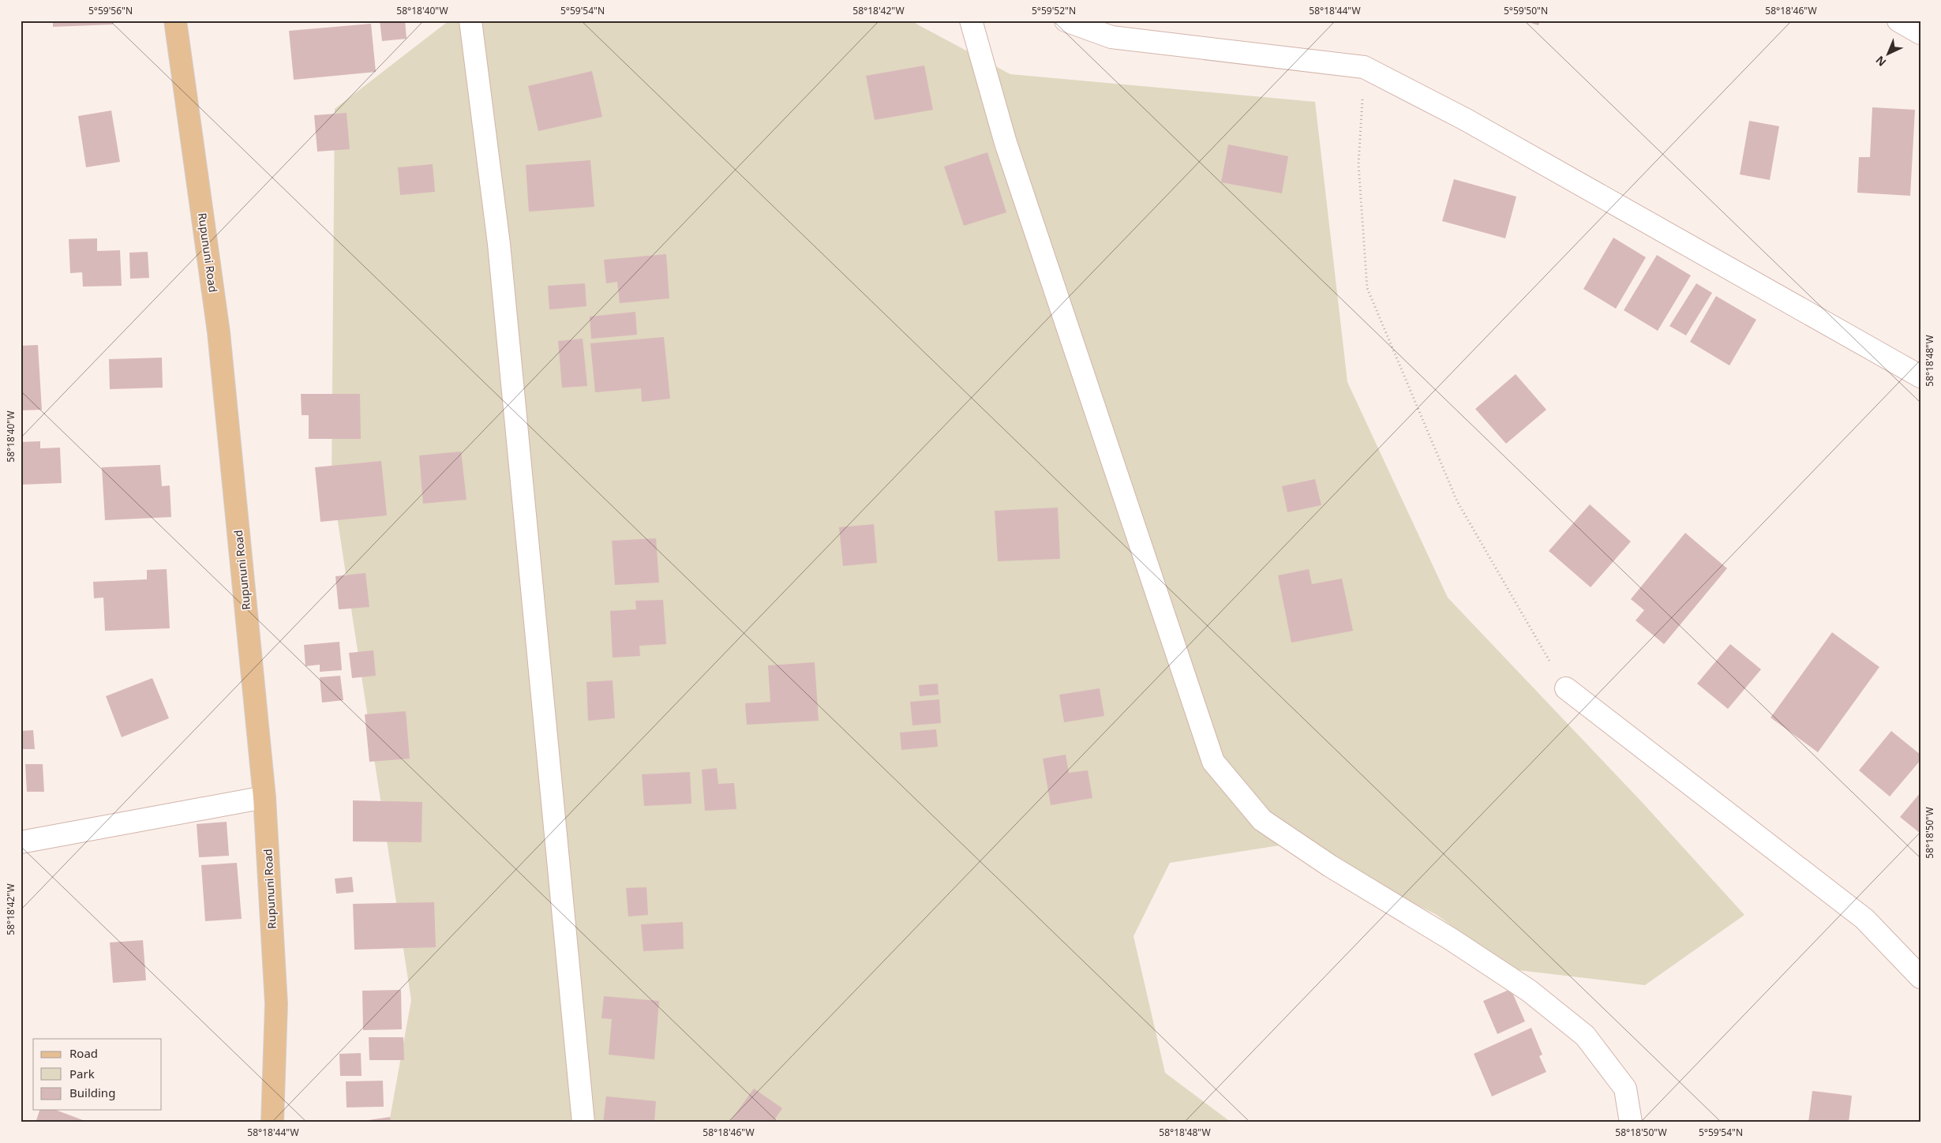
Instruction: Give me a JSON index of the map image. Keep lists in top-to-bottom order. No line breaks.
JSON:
{"streets":{"main road":["Rupununi Road"]},"legend":["Road","Park","Building"],"north":"bottom left","coordinates":["5°59'56\"N","58°18'40\"W","5°59'54\"N","58°18'42\"W","5°59'52\"N","58°18'44\"W","5°59'50\"N","58°18'46\"W","58°18'48\"W","58°18'50\"W"]}
